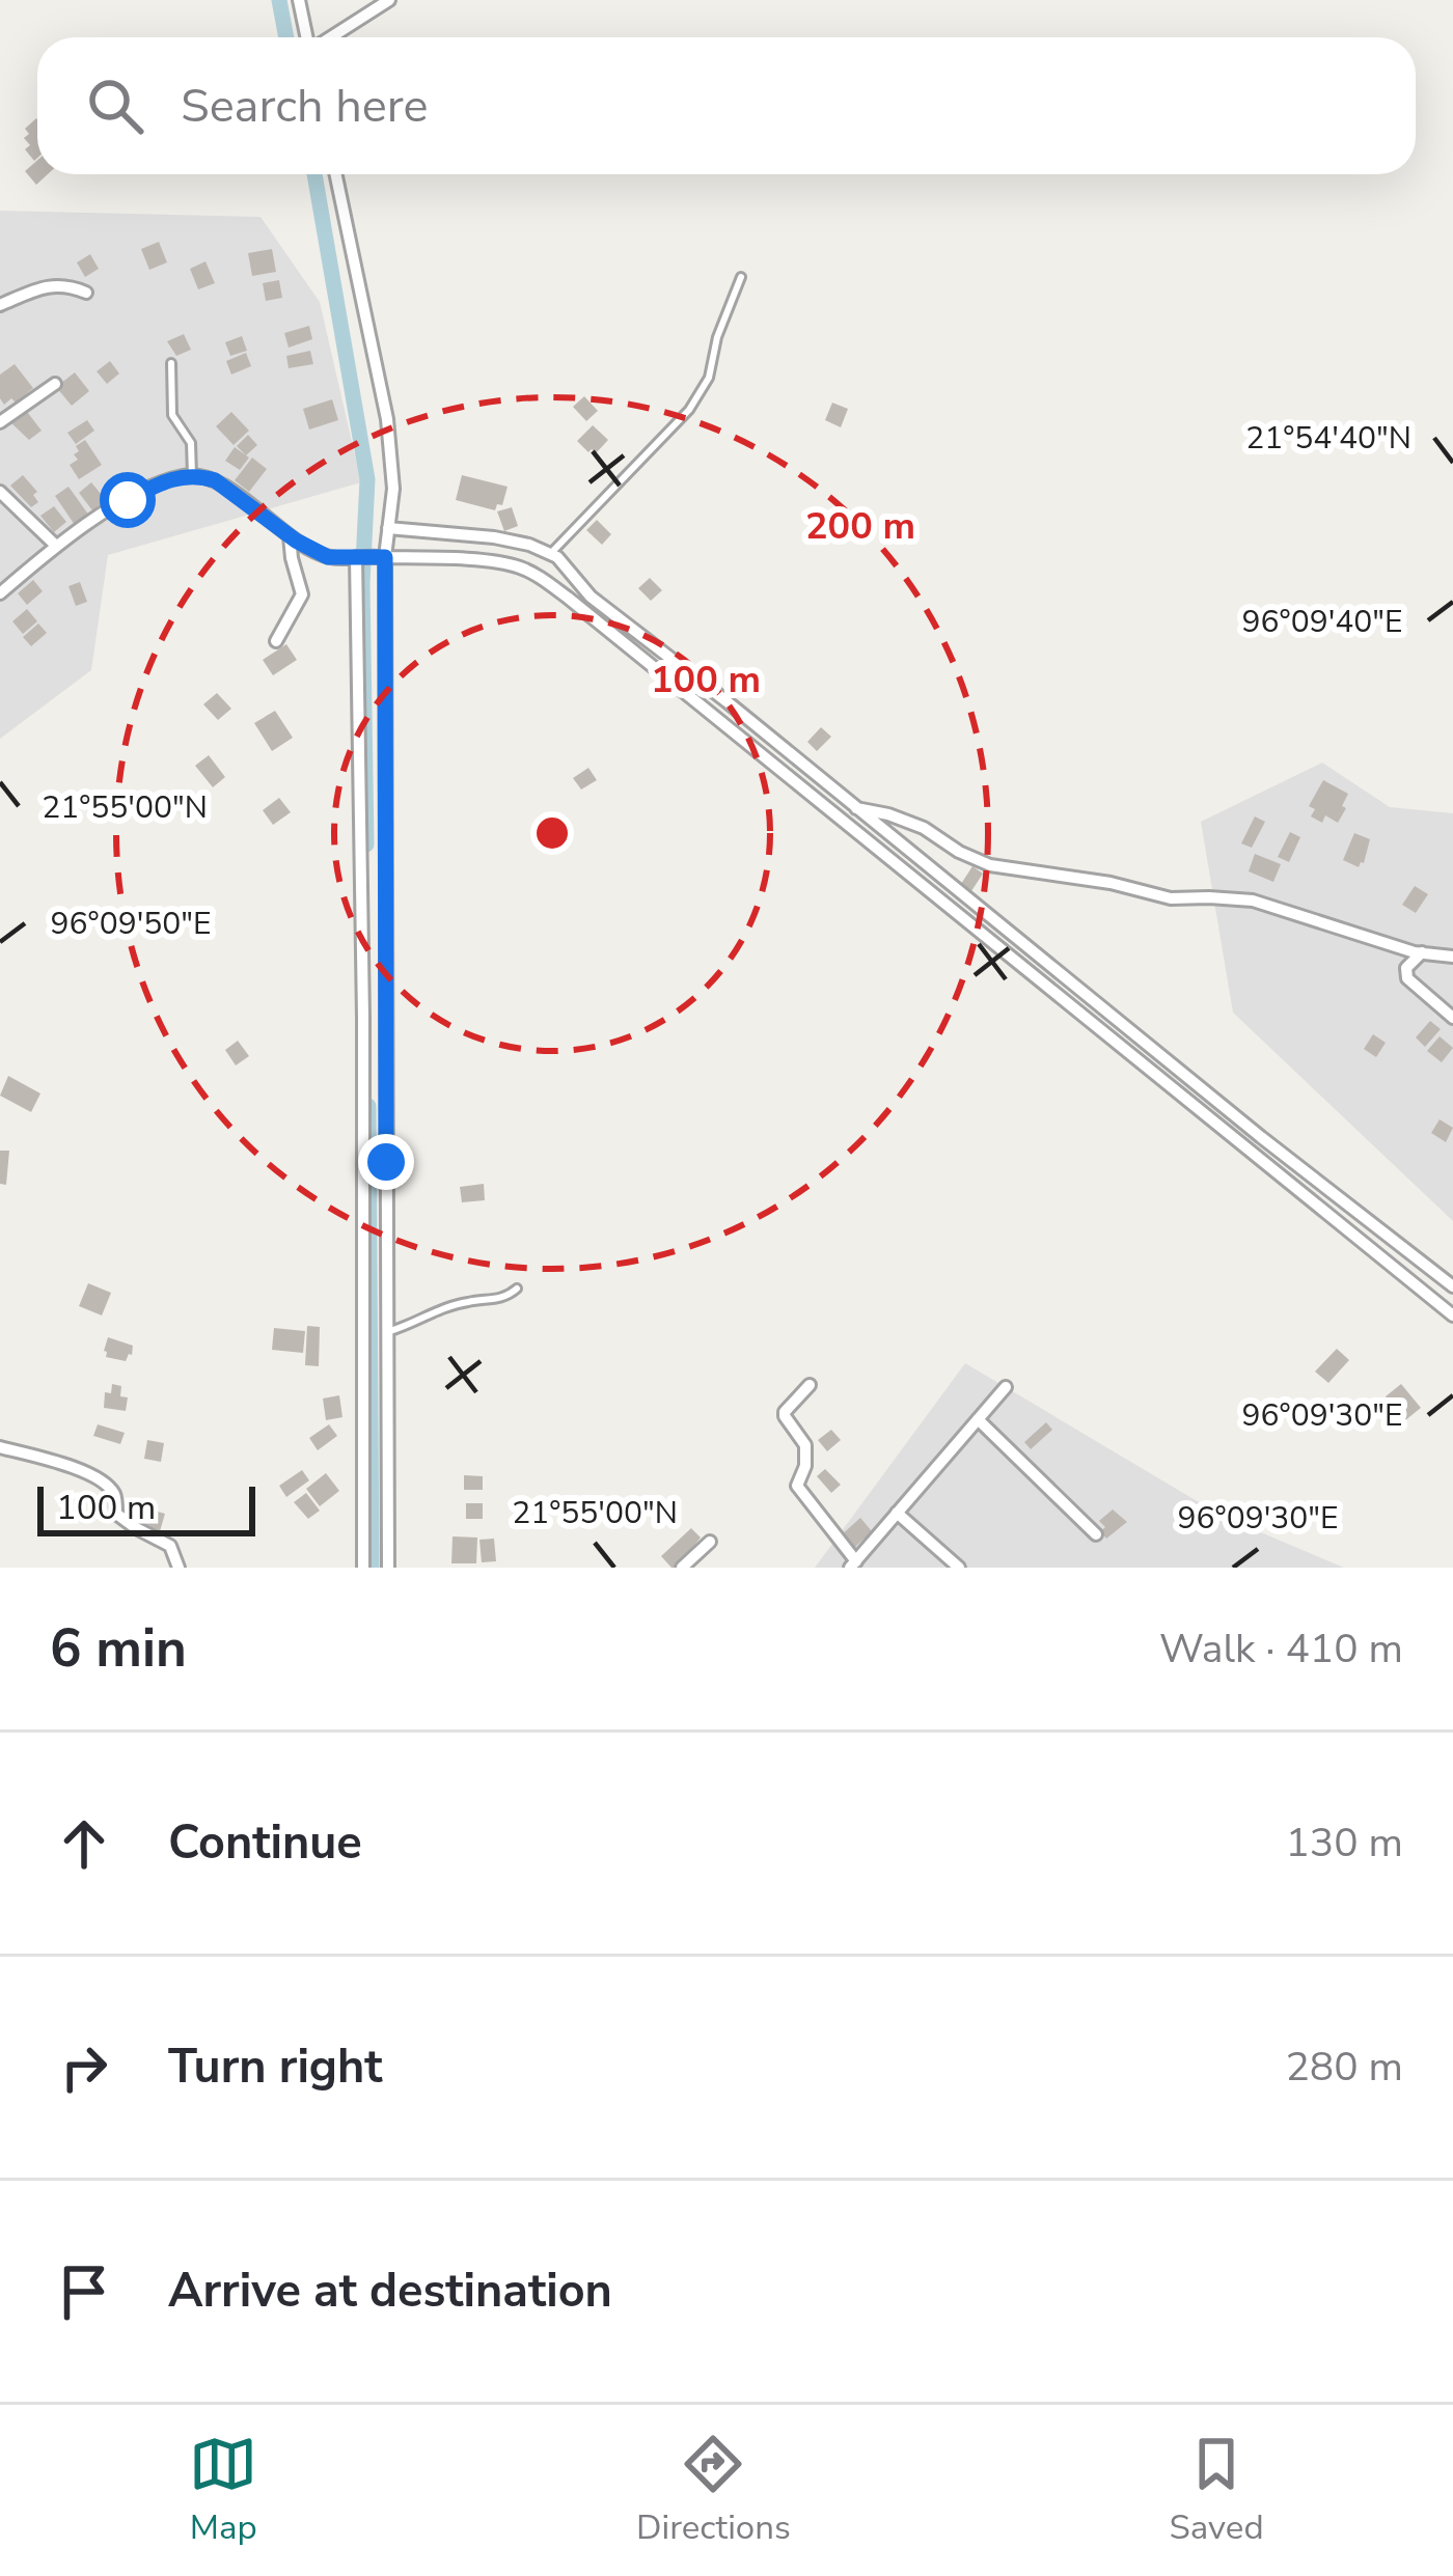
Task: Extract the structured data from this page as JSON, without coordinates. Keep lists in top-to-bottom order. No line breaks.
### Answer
{"scale_bar":"100 m","page":{"search":"Search here","scale":"100 m","heading":["6 min","Walk · 410 m"],"list":[["Continue","130 m"],["Turn right","280 m"],"Arrive at destination"],"nav":["Map","Directions","Saved"]},"coordinates":["21°54'40\"N","96°09'40\"E","21°55'00\"N","96°09'50\"E","96°09'30\"E"],"rings":["200 m","100 m"]}
